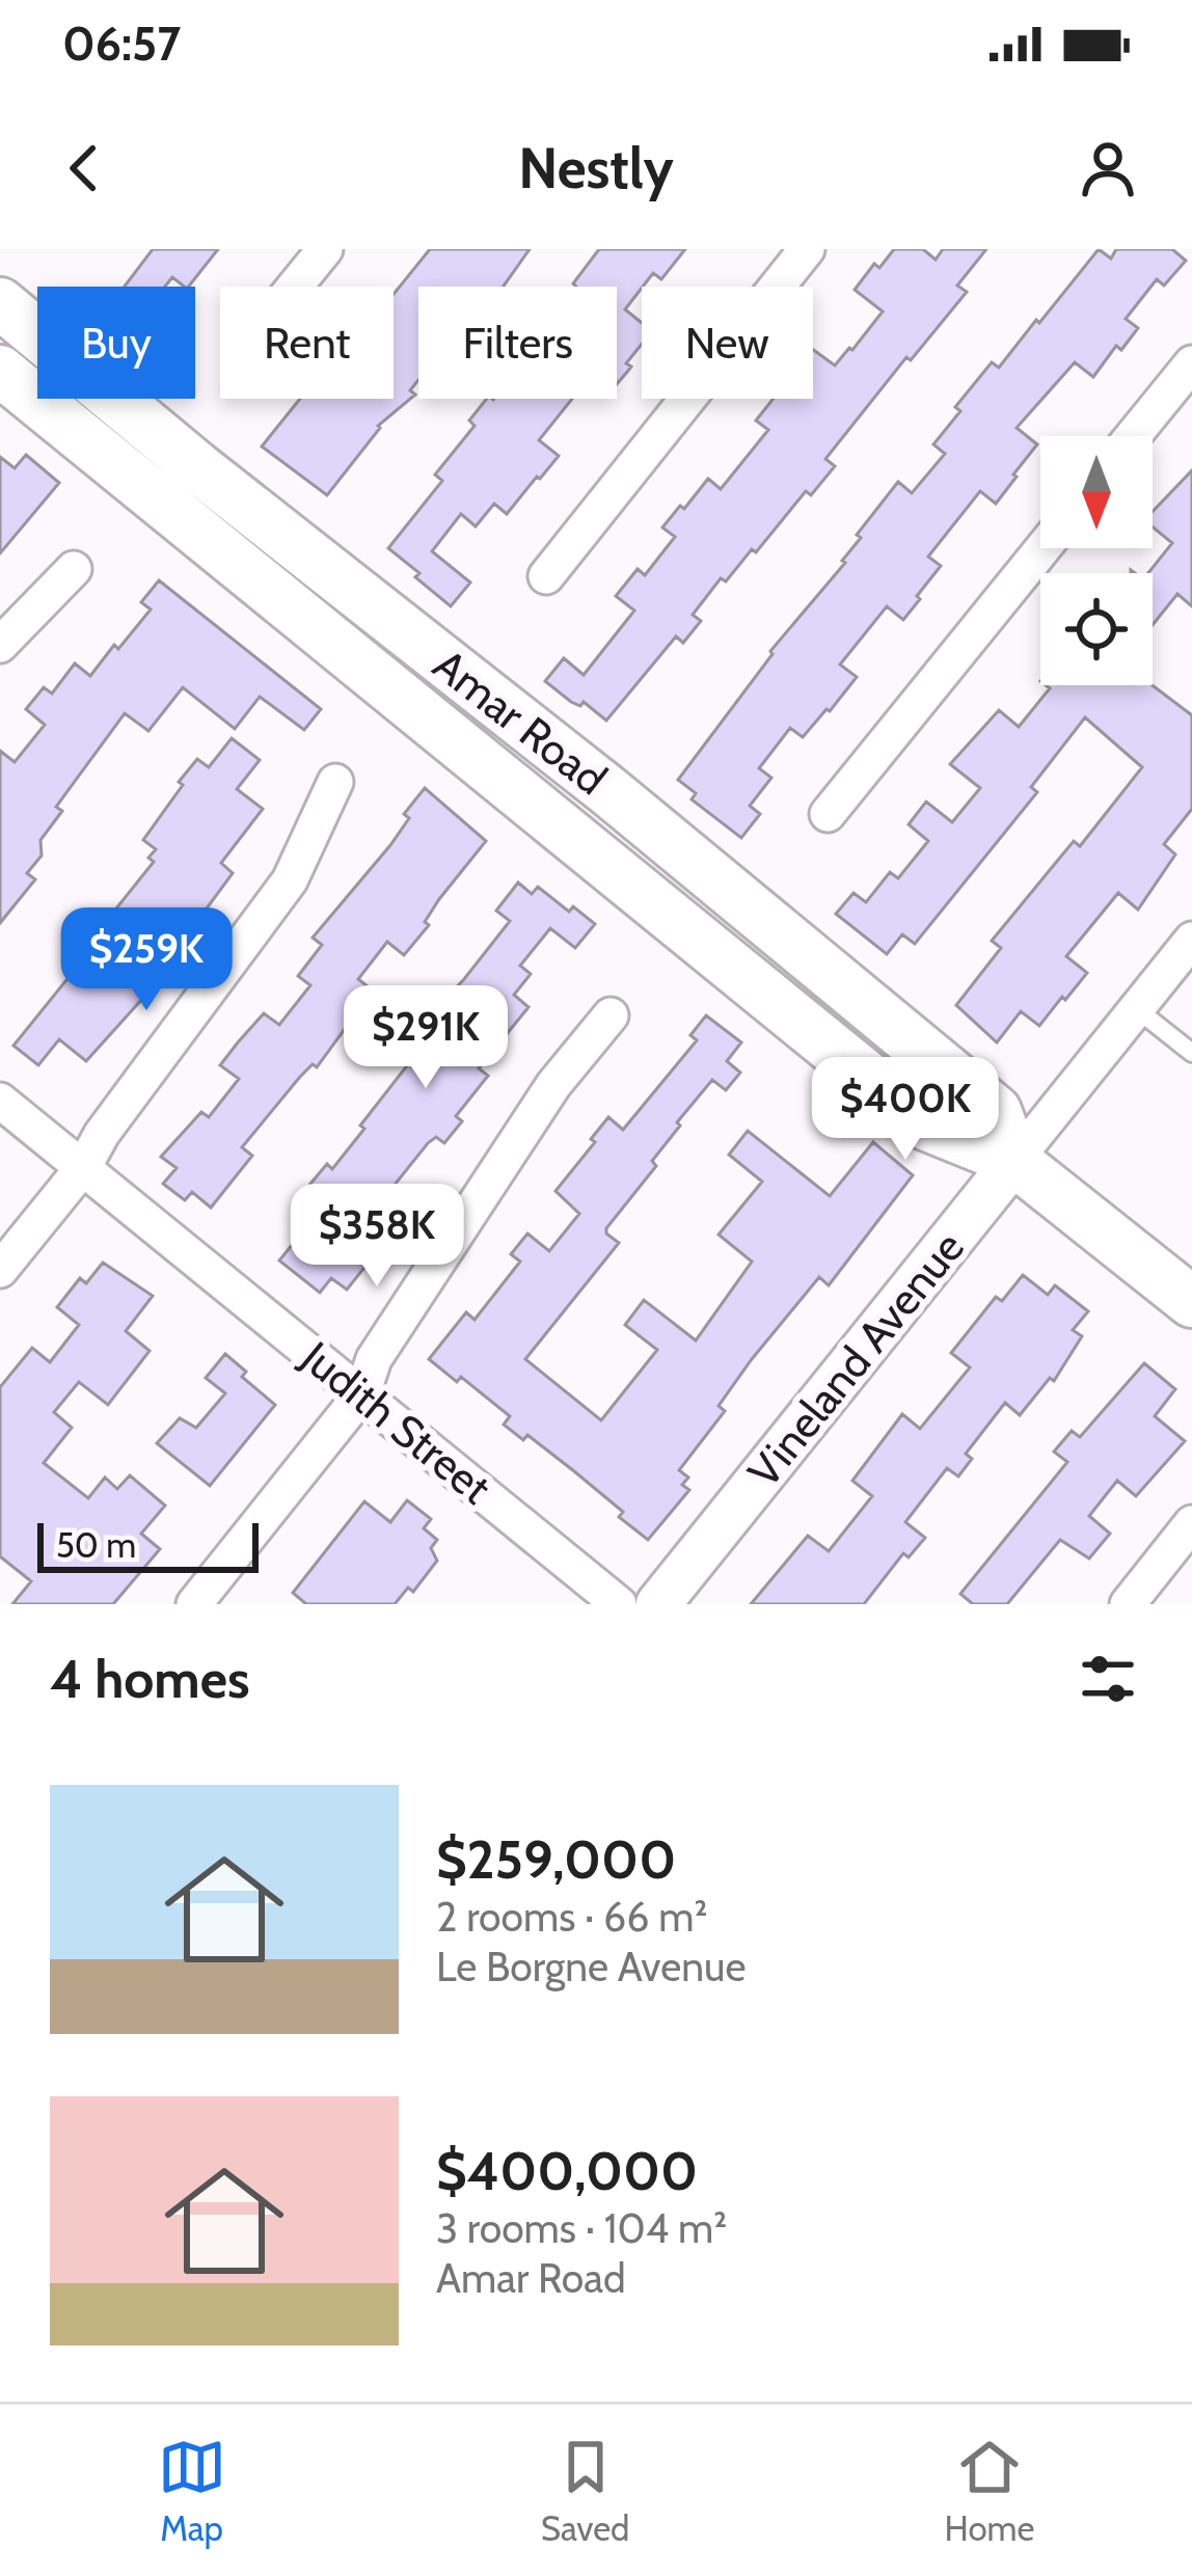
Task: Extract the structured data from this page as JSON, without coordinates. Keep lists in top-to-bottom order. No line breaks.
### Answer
{"streets":{"main road":["Amar Road"],"street":["Vineland Avenue","Judith Street"]},"crossings":[["Amar Road","Vineland Avenue"]],"scale_bar":"50 m","north":"bottom","page":{"status":"06:57","header":"Nestly","chip":["Buy","Rent","Filters","New"],"price":["$259K","$291K","$400K","$358K"],"scale":"50 m","heading":"4 homes","list":[{"name":"$259,000","note":"2 rooms · 66 m² · Le Borgne Avenue"},{"name":"$400,000","note":"3 rooms · 104 m² · Amar Road"}],"tabs":["Map","Saved","Home"]}}
